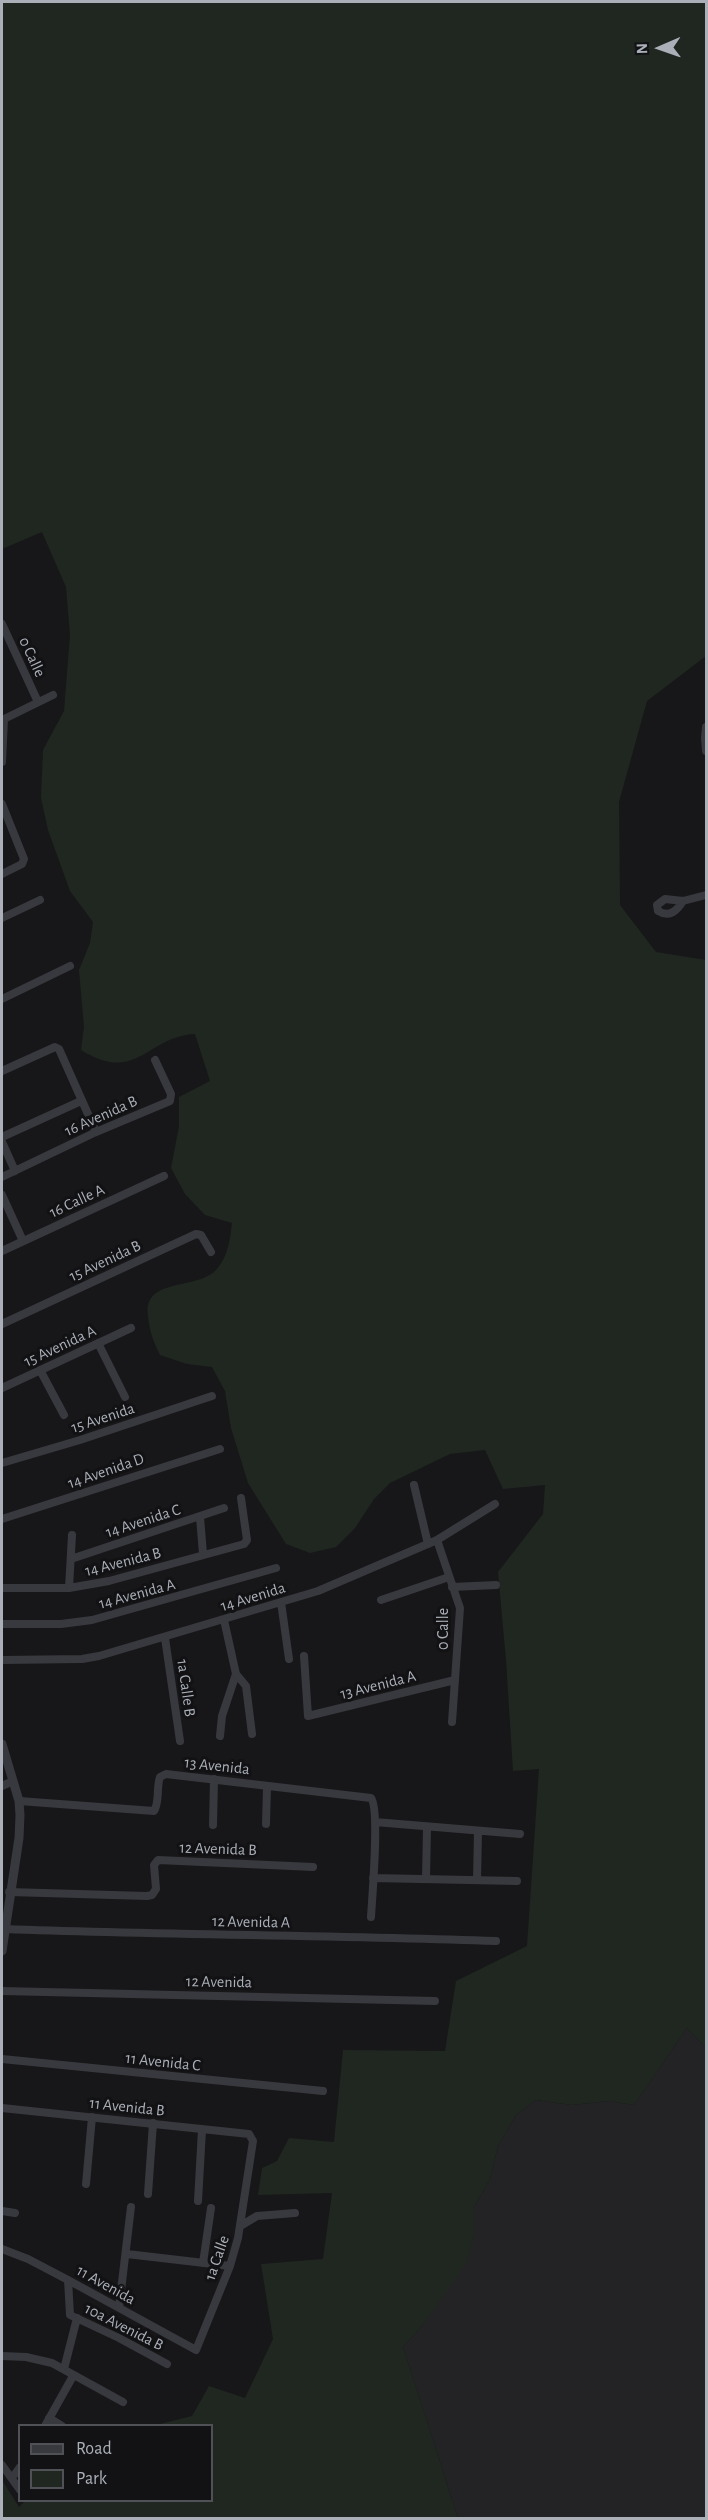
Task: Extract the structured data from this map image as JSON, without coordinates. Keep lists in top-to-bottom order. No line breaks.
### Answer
{"streets":{"street":["0 Calle","16 Avenida B","16 Calle A","15 Avenida B","15 Avenida A","15 Avenida","14 Avenida D","14 Avenida C","14 Avenida B","14 Avenida A","14 Avenida","13 Avenida A","1a Calle B","13 Avenida","12 Avenida B","12 Avenida A","12 Avenida","11 Avenida C","11 Avenida B","1a Calle","11 Avenida","10a Avenida B"]},"crossings":[["0 Calle","14 Avenida"],["0 Calle","13 Avenida A"],["14 Avenida","1a Calle B"],["11 Avenida B","1a Calle"],["1a Calle","11 Avenida"],["11 Avenida","10a Avenida B"]],"legend":["Road","Park"],"north":"left"}
